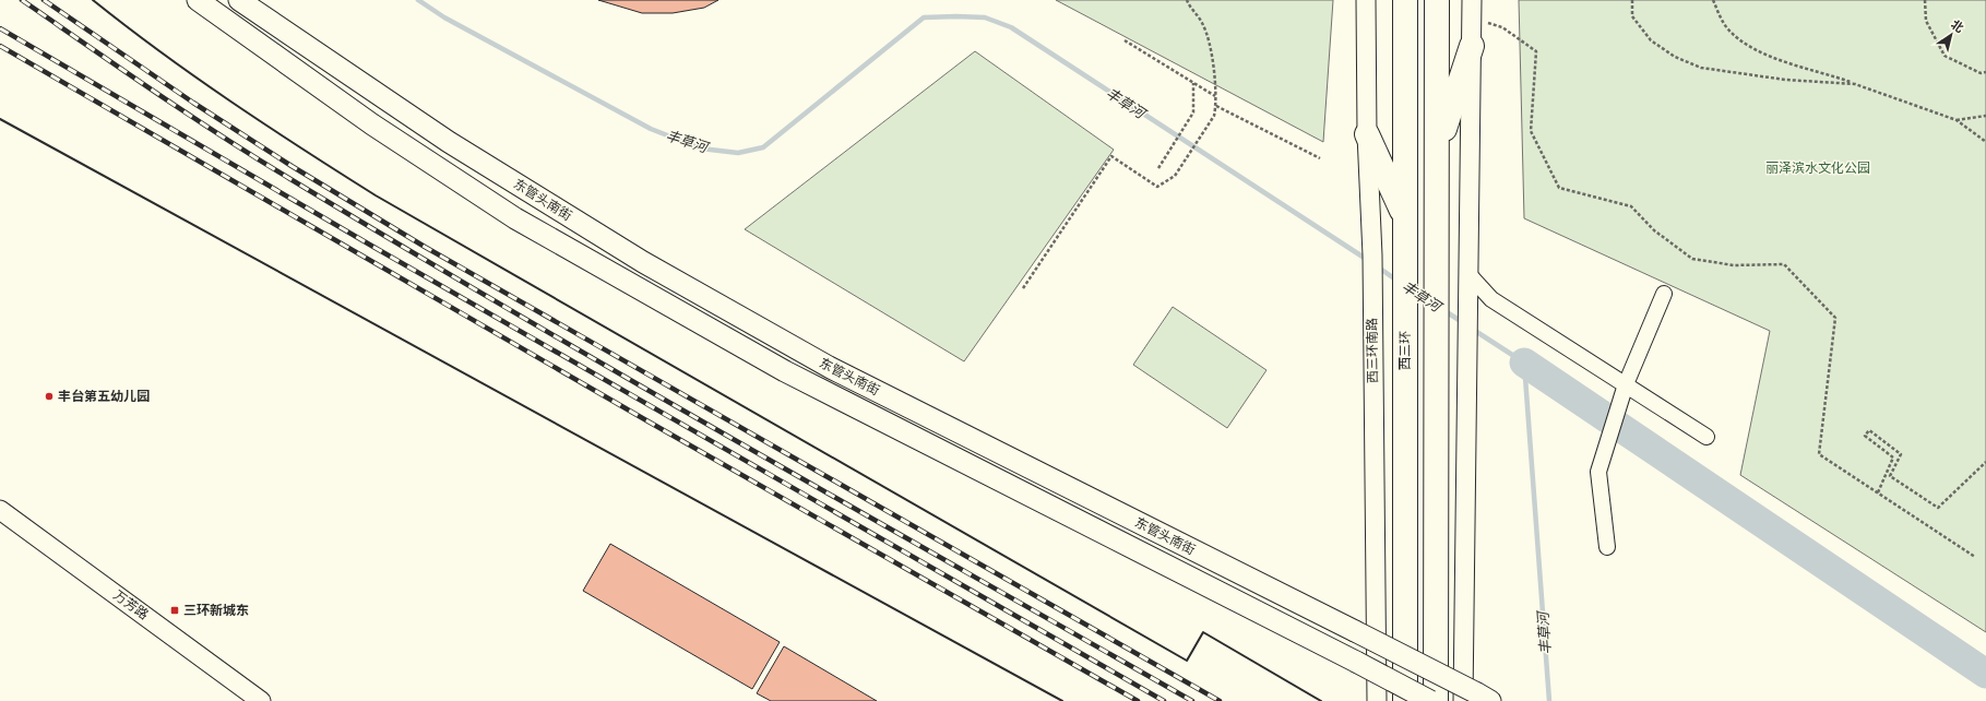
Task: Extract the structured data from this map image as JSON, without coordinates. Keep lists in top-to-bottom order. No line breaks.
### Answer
{"streets":{"highway":["西三环"],"main road":["东管头南街"],"street":["西三环南路","万芳路"]},"water":["丰草河"],"parks":["丽泽滨水文化公园"],"places":{"other":["丰台第五幼儿园"],"transit":["三环新城东"]},"north":"top right"}
